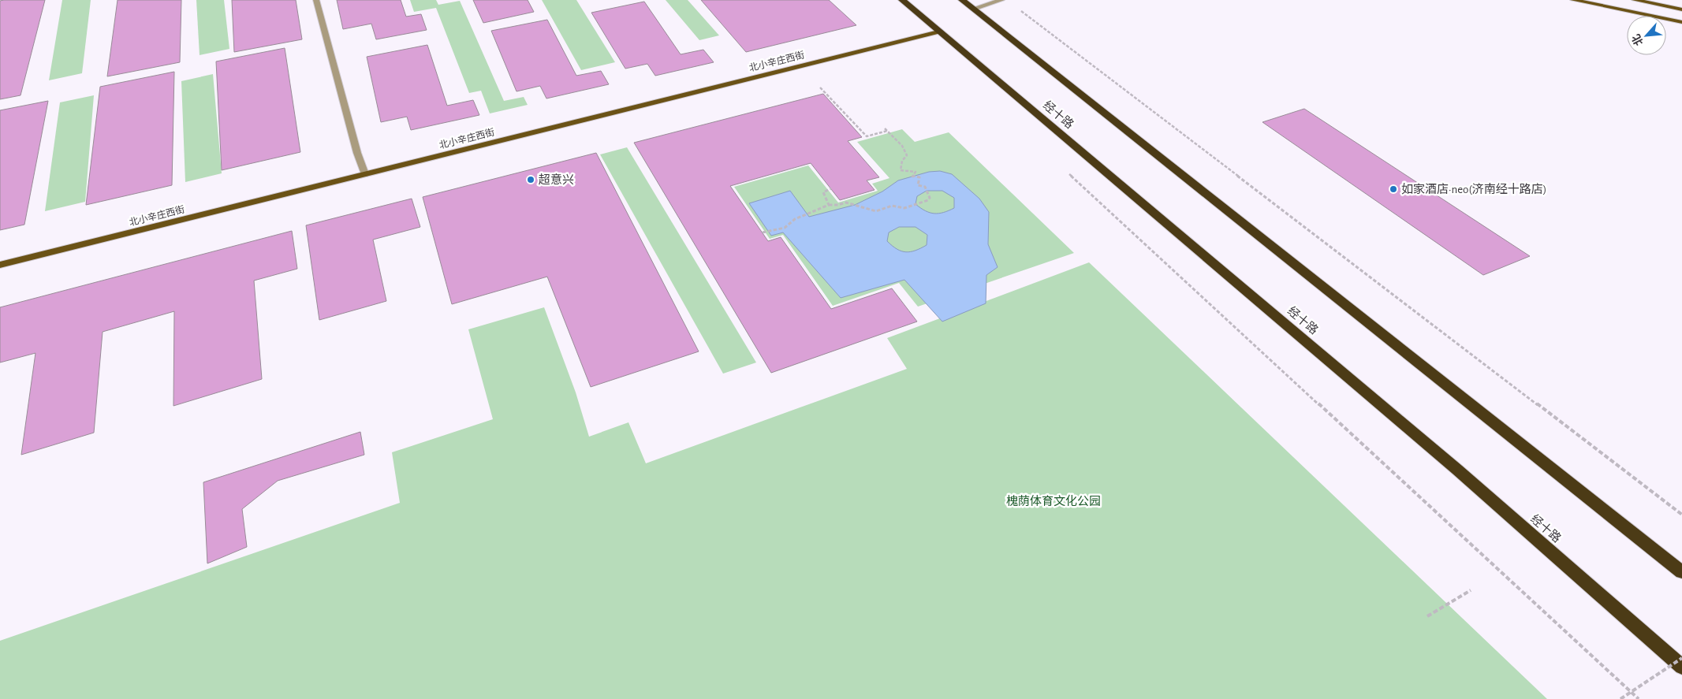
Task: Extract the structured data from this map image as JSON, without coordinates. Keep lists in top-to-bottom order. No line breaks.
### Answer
{"streets":{"highway":["经十路"],"main road":["北小辛庄西街"]},"crossings":[["北小辛庄西街","经十路"]],"parks":["槐荫体育文化公园"],"places":["超意兴","如家酒店·neo(济南经十路店)"],"north":"bottom left"}
